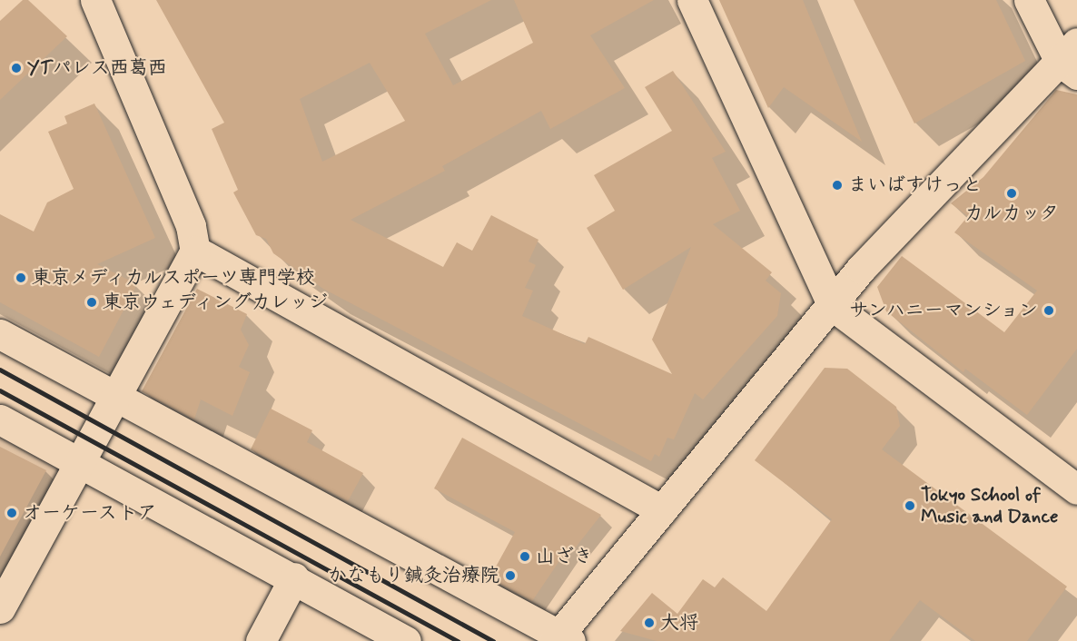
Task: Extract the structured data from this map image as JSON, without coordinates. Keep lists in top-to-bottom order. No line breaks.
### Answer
{"places":["YTパレス西葛西","まいばすけっと","カルカッタ","東京メディカルスポーツ専門学校","東京ウェディングカレッジ","サンハニーマンション","Tokyo School of Music and Dance","オーケーストア","山ざき","かなもり鍼灸治療院","大将"]}
